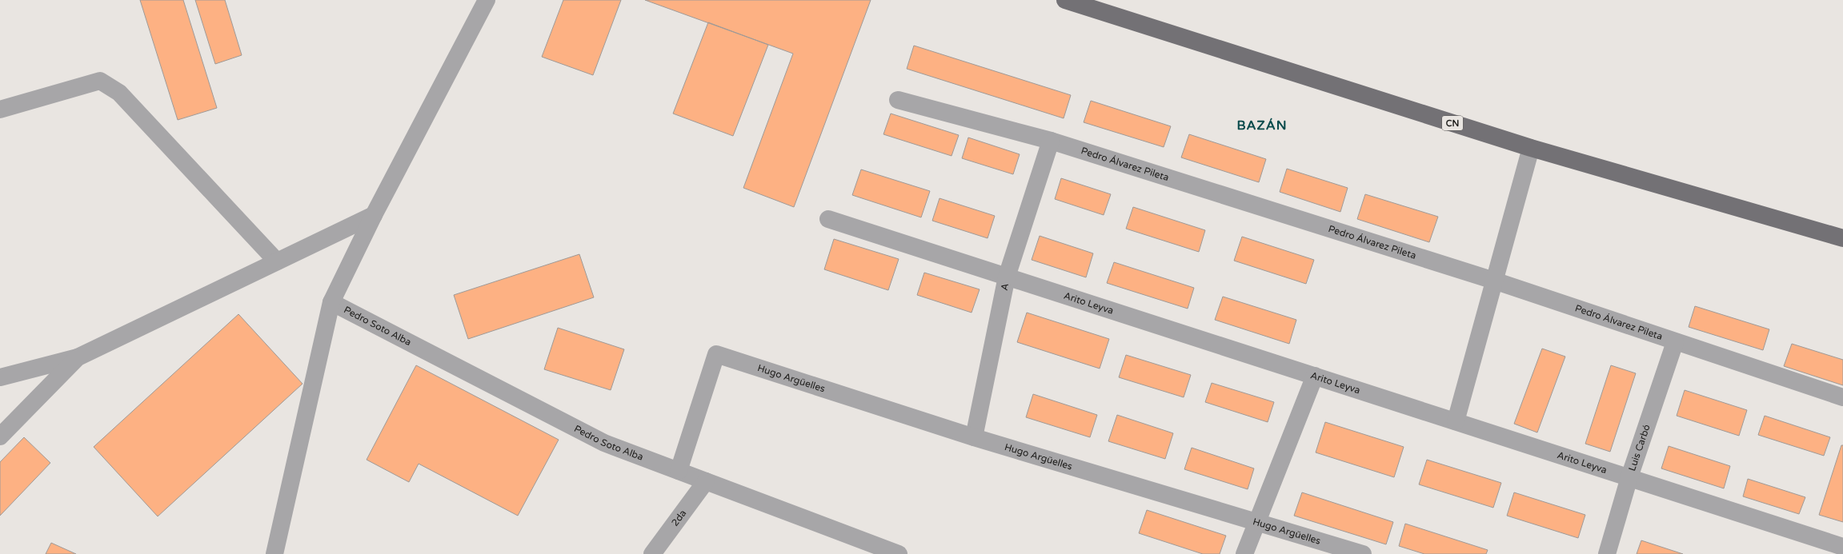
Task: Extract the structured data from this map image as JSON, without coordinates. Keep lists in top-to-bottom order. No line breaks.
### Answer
{"streets":{"main road":["CN"],"street":["Pedro Álvarez Pileta","A","Arito Leyva","Pedro Soto Alba","Hugo Argüelles","Luis Carbó","2da"]},"crossings":[["Pedro Álvarez Pileta","A"],["Pedro Álvarez Pileta","Luis Carbó"],["A","Arito Leyva"],["A","Hugo Argüelles"],["Arito Leyva","Luis Carbó"],["Pedro Soto Alba","Hugo Argüelles"],["Pedro Soto Alba","2da"]],"districts":["BAZÁN"]}
